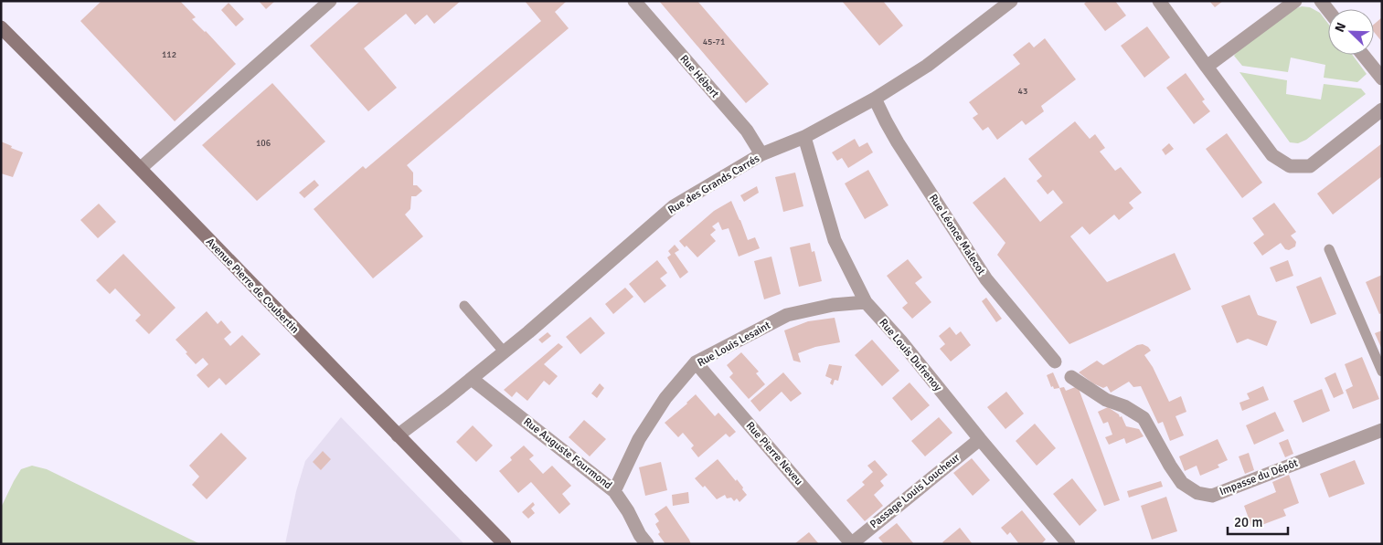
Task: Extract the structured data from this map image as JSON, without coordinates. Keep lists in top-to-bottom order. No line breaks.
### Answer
{"streets":{"street":["Rue Hébert","Rue des Grands Carrés","Rue Léonce Malecot","Avenue Pierre de Coubertin","Rue Louis Lesaint","Rue Louis Dufrenoy","Rue Auguste Fourmond","Rue Pierre Neveu","Impasse du Dépôt","Passage Louis Loucheur"]},"crossings":[["Rue Hébert","Rue des Grands Carrés"],["Rue des Grands Carrés","Rue Léonce Malecot"],["Rue des Grands Carrés","Avenue Pierre de Coubertin"],["Rue des Grands Carrés","Rue Louis Dufrenoy"],["Rue des Grands Carrés","Rue Auguste Fourmond"],["Rue Louis Lesaint","Rue Louis Dufrenoy"],["Rue Louis Lesaint","Rue Auguste Fourmond"],["Rue Louis Lesaint","Rue Pierre Neveu"],["Rue Louis Dufrenoy","Passage Louis Loucheur"],["Rue Pierre Neveu","Passage Louis Loucheur"]],"house_numbers":["45-71","112","43","106"],"scale_bar":"20 m","north":"top left"}
